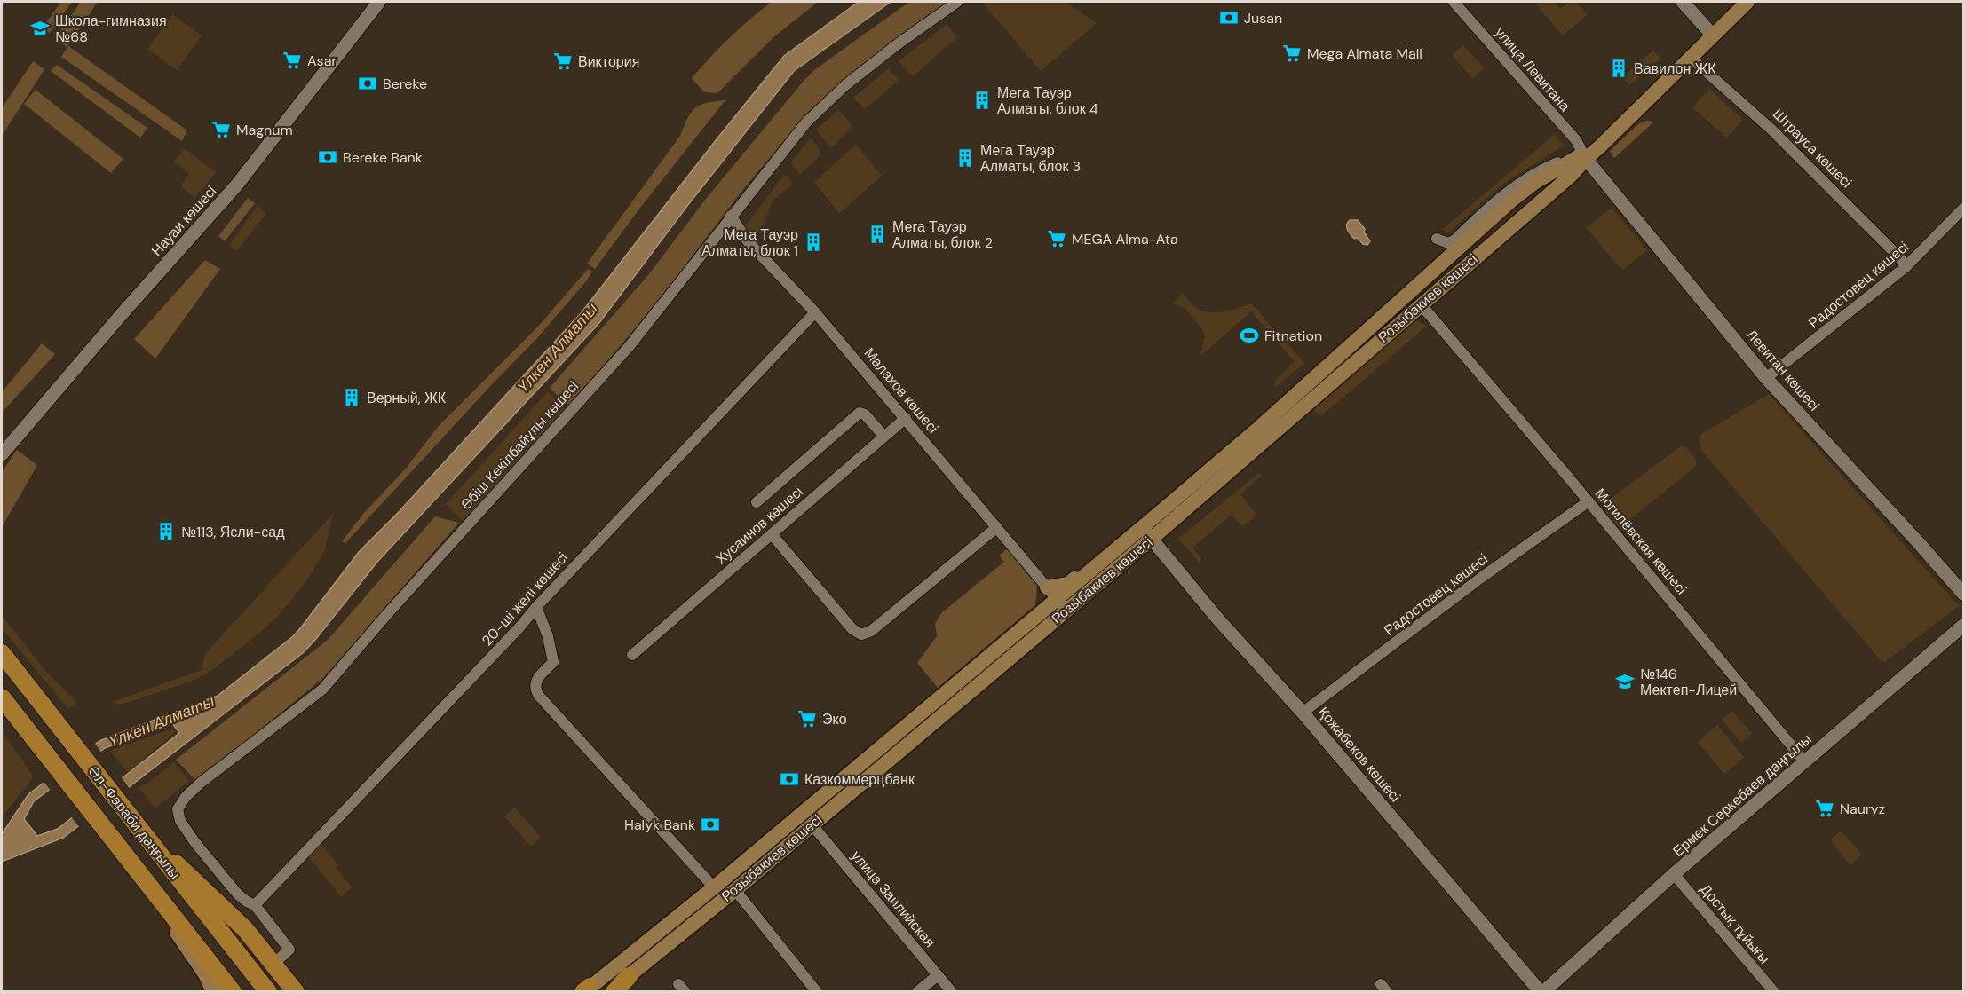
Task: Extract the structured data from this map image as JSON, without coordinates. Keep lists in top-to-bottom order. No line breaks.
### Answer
{"streets":{"main road":["Розыбакиев көшесі","Әл-Фараби даңғылы"],"street":["улица Левитана","Штрауса көшесі","Науаи көшесі","Радостовец көшесі","Левитан көшесі","Малахов көшесі","Әбіш Кекілбайұлы көшесі","Хусаинов көшесі","Могилёвская көшесі","20-ші желі көшесі","Қожабеков көшесі","Ермек Серкебаев даңғылы","улица Заилийская","Достық тұйығы"]},"crossings":[["улица Левитана","Розыбакиев көшесі"],["улица Левитана","Левитан көшесі"],["Штрауса көшесі","Радостовец көшесі"],["Штрауса көшесі","Розыбакиев көшесі"],["Радостовец көшесі","Левитан көшесі"],["Радостовец көшесі","Могилёвская көшесі"],["Радостовец көшесі","Қожабеков көшесі"],["Розыбакиев көшесі","Левитан көшесі"],["Розыбакиев көшесі","Малахов көшесі"],["Розыбакиев көшесі","Могилёвская көшесі"],["Розыбакиев көшесі","Қожабеков көшесі"],["Розыбакиев көшесі","улица Заилийская"],["Малахов көшесі","Әбіш Кекілбайұлы көшесі"],["Малахов көшесі","Хусаинов көшесі"],["Малахов көшесі","20-ші желі көшесі"],["Әбіш Кекілбайұлы көшесі","20-ші желі көшесі"],["Могилёвская көшесі","Ермек Серкебаев даңғылы"],["Қожабеков көшесі","Ермек Серкебаев даңғылы"],["Ермек Серкебаев даңғылы","Достық тұйығы"]],"water":["Үлкен Алматы"],"places":{"bank":["Jusan","Bereke","Bereke Bank","Казкоммерцбанк","Halyk Bank"],"school or university":["Школа-гимназия №68","№146 Мектеп-Лицей"],"supermarket":["Mega Almata Mall","Asar","Виктория","Magnum","MEGA Alma-Ata","Эко","Nauryz"],"building":["Вавилон ЖК","Мега Тауэр Алматы. блок 4","Мега Тауэр Алматы, блок 3","Мега Тауэр Алматы, блок 2","Мега Тауэр Алматы, блок 1","Верный, ЖК","№113, Ясли-сад"],"sports":["Fitnation"]}}
